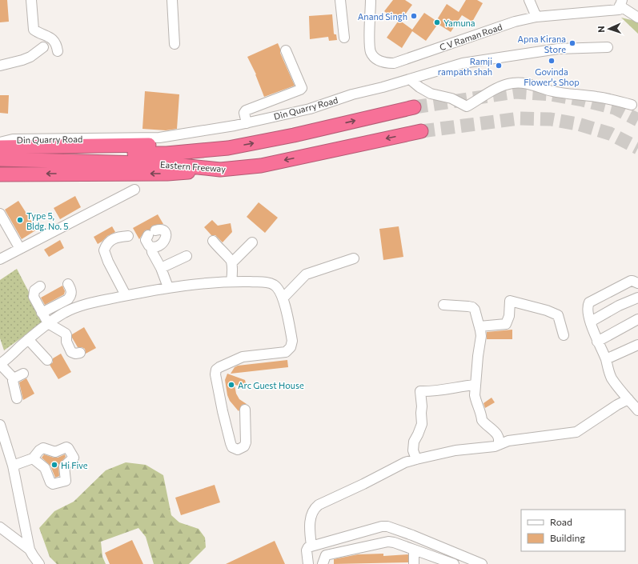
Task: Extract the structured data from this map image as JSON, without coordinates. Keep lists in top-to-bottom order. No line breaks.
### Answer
{"streets":{"highway":["Eastern Freeway"],"street":["C V Raman Road","Din Quarry Road"]},"places":["Anand Singh","Yamuna","Apna Kirana Store","Govinda Flower's Shop","Ramji rampath shah","Type 5, Bldg. No. 5","Arc Guest House","Hi Five"],"legend":["Road","Building"],"north":"left"}
